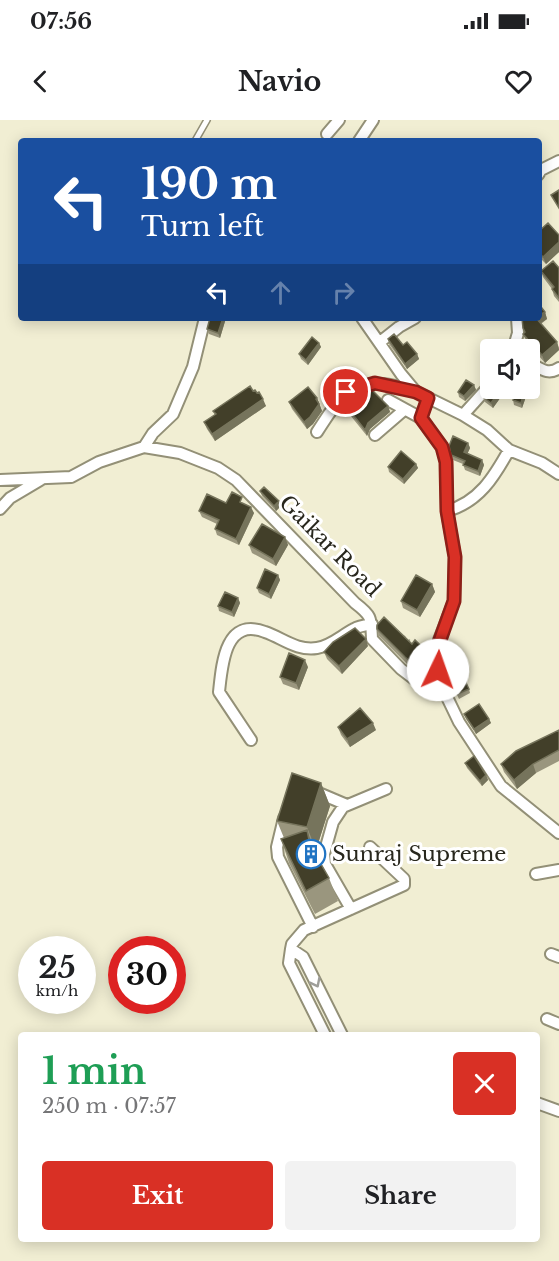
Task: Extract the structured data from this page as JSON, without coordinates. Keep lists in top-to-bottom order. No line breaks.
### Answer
{"streets":{"street":["Gaikar Road"]},"places":{"building":["Sunraj Supreme"]},"page":{"status":"07:56","header":"Navio","turn":["190 m","Turn left"],"speed":"25 km/h","limit":"30","heading":["1 min","250 m · 07:57"],"buttons":["Exit","Share"]}}
